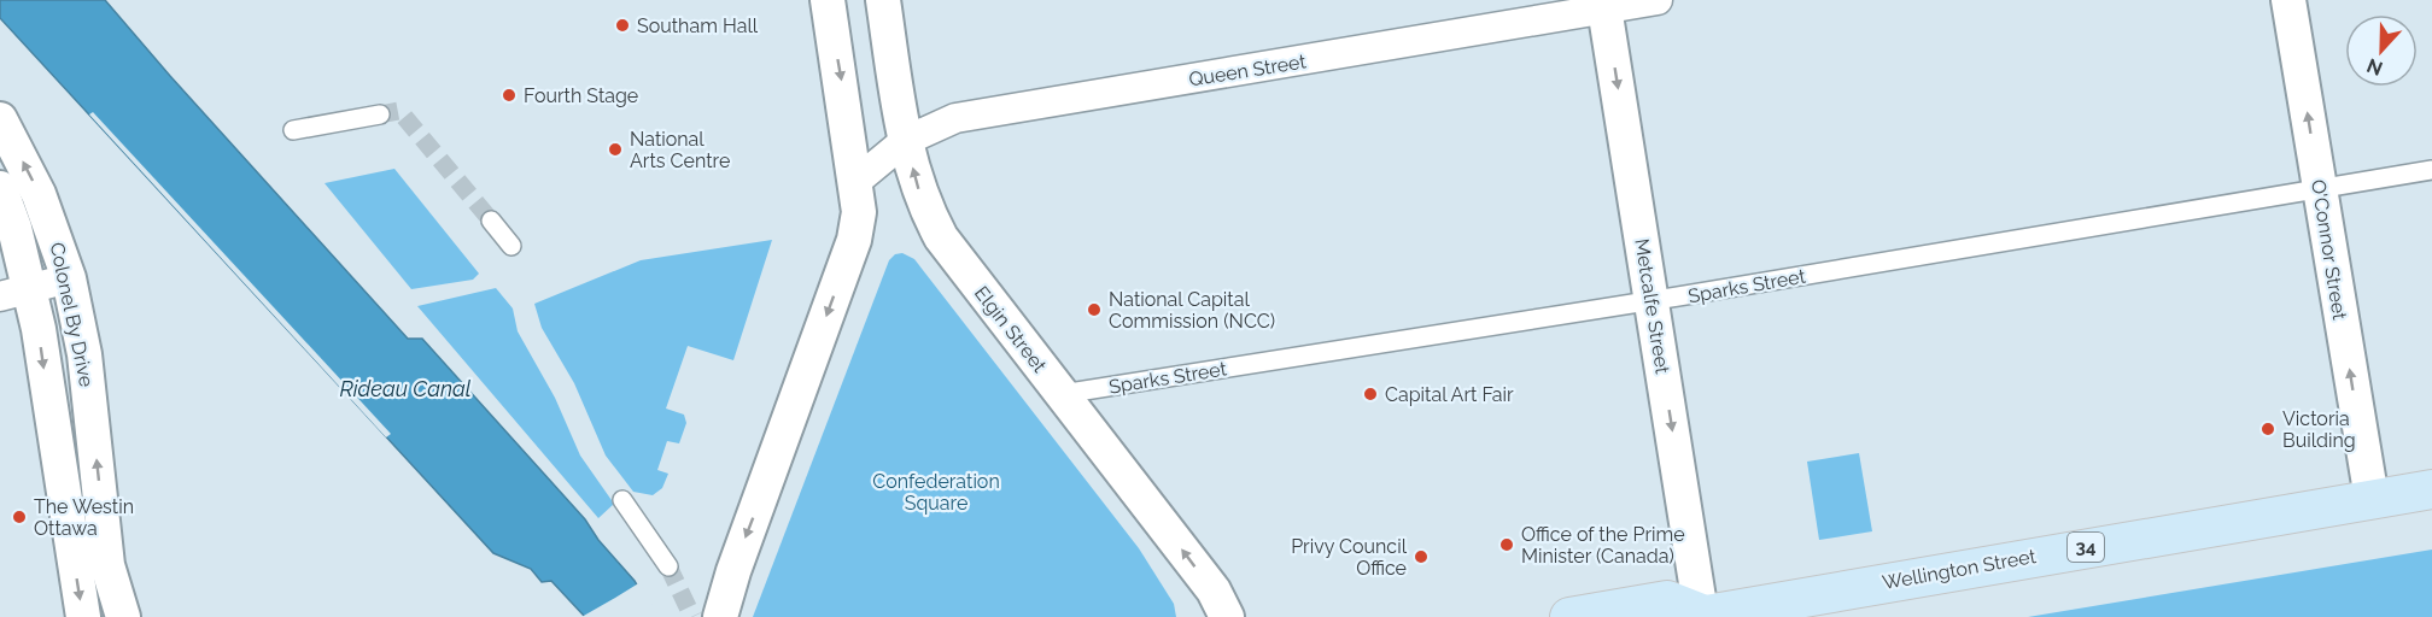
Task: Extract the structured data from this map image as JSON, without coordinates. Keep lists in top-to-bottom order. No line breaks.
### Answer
{"streets":{"main road":["O'Connor Street","Metcalfe Street","Colonel By Drive","Elgin Street","34","Wellington Street"],"street":["Queen Street","Sparks Street"]},"crossings":[["Queen Street","Metcalfe Street"],["Queen Street","Elgin Street"],["O'Connor Street","Sparks Street"],["O'Connor Street","Wellington Street"],["Sparks Street","Metcalfe Street"],["Sparks Street","Elgin Street"],["Metcalfe Street","Wellington Street"]],"one_way":["O'Connor Street","Metcalfe Street","Elgin Street"],"water":["Rideau Canal"],"parks":["Confederation Square"],"places":["Southam Hall","Fourth Stage","National Arts Centre","National Capital Commission (NCC)","Capital Art Fair","Victoria Building","The Westin Ottawa","Office of the Prime Minister (Canada)","Privy Council Office"],"north":"bottom"}
